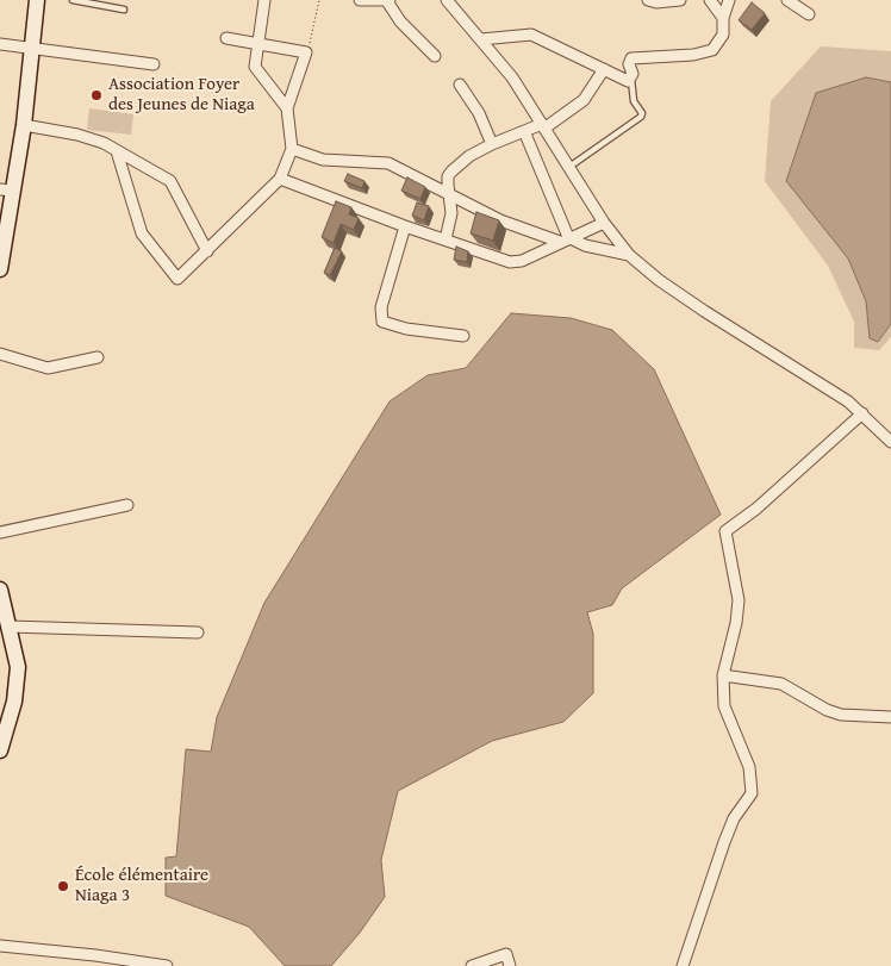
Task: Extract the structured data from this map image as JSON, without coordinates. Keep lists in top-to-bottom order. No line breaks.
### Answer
{"places":["Association Foyer des Jeunes de Niaga","École élémentaire Niaga 3"]}
